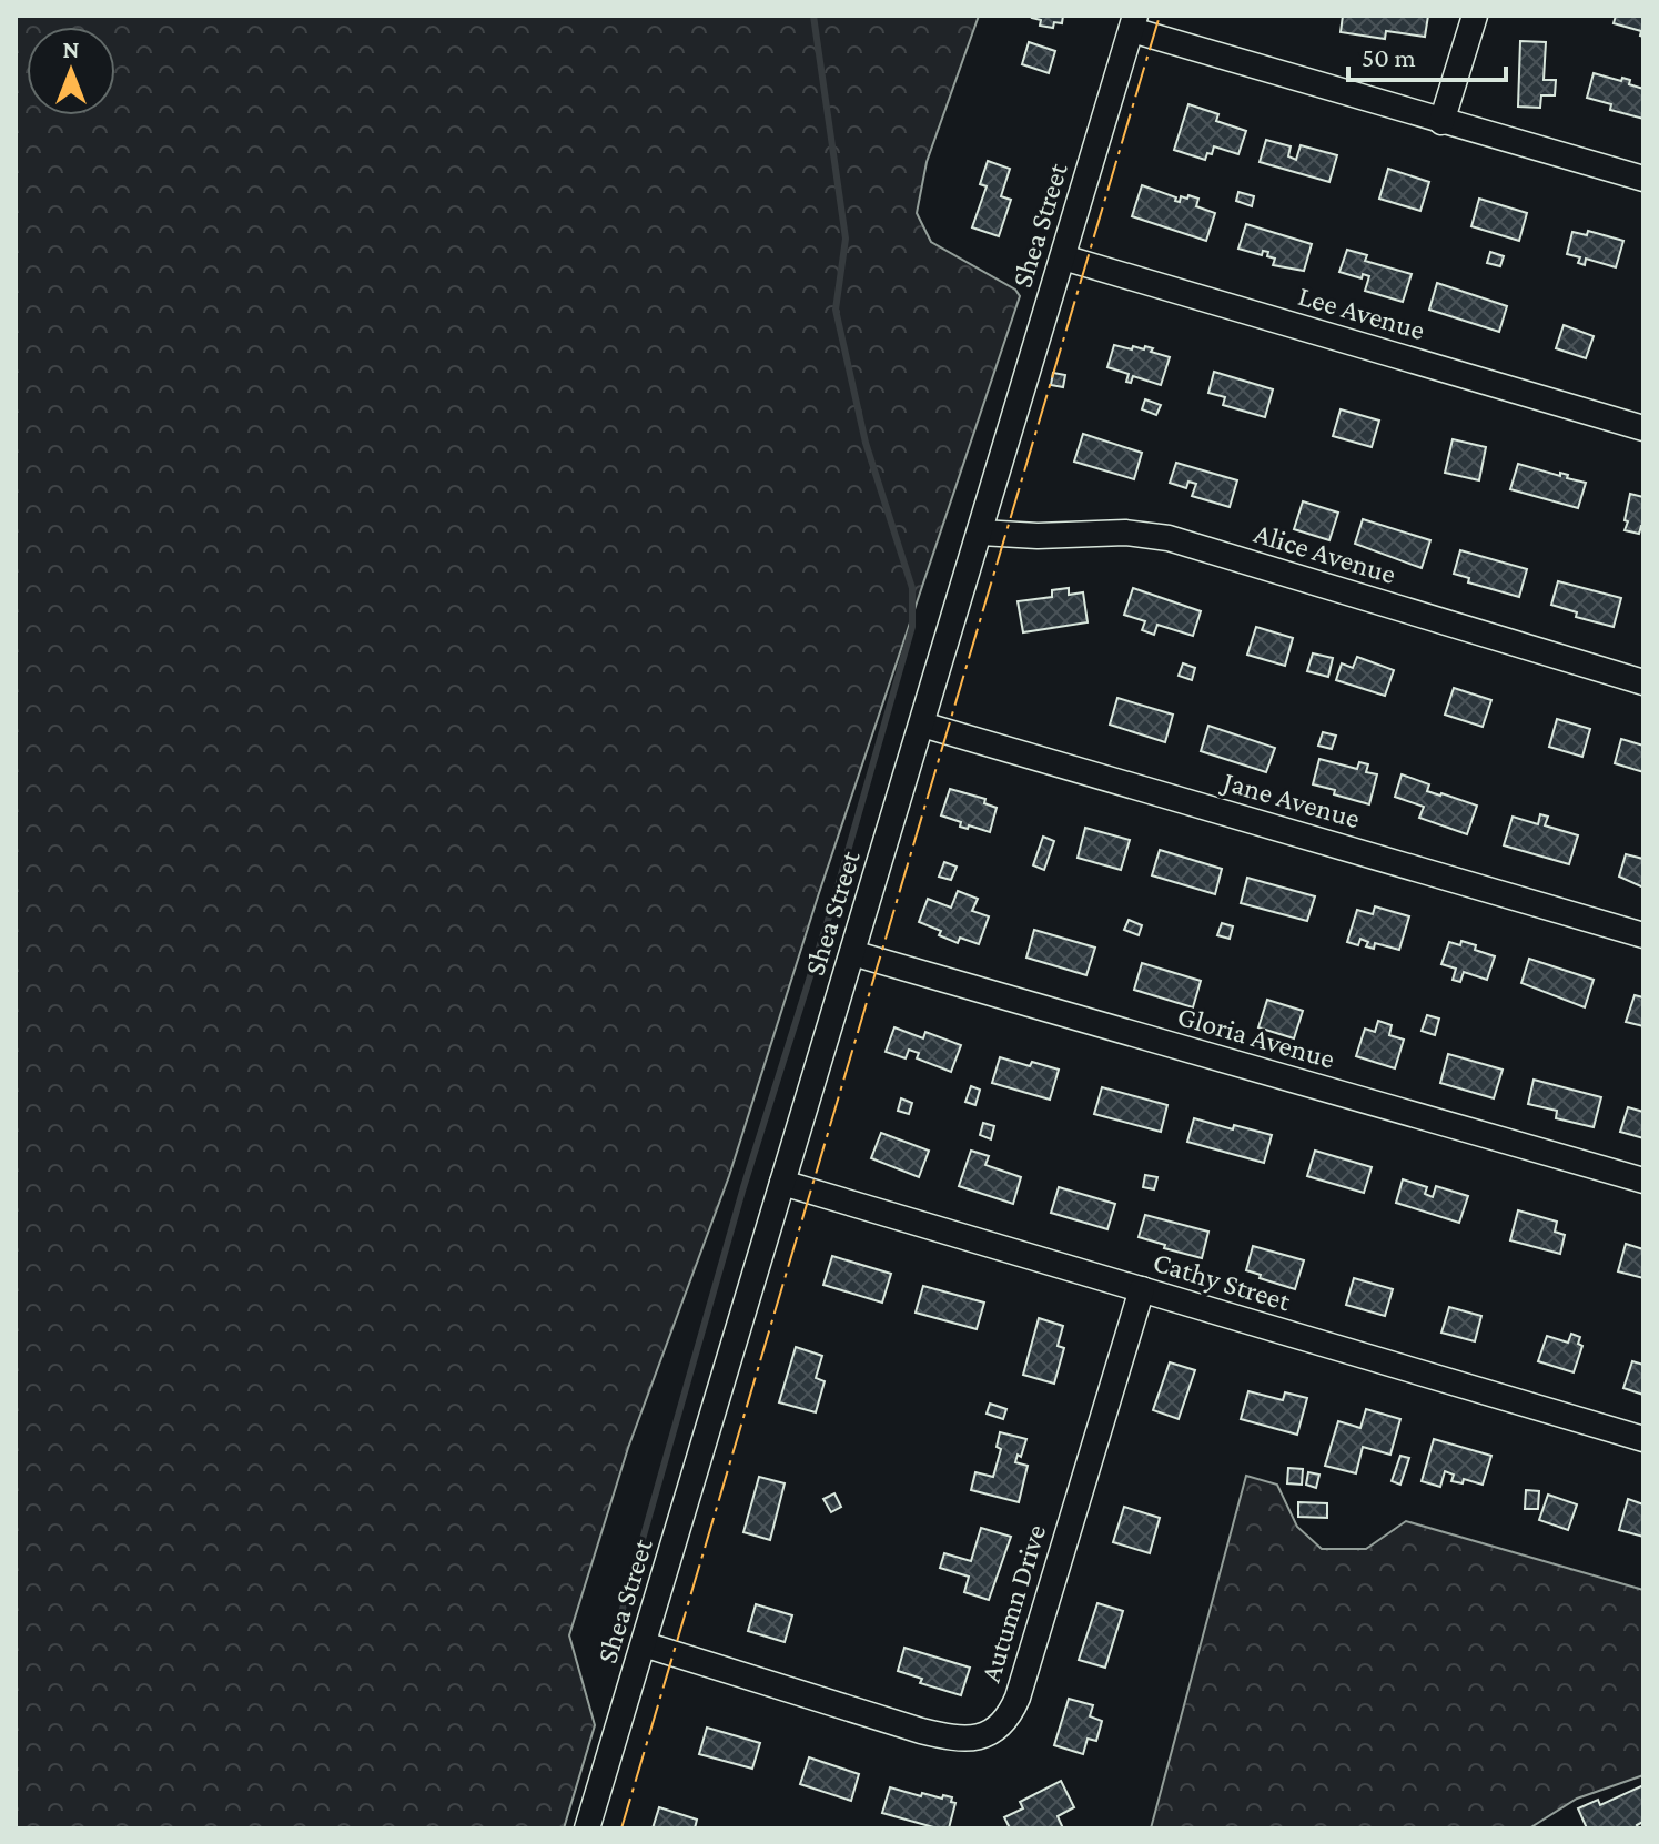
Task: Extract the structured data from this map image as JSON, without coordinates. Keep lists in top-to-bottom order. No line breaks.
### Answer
{"streets":{"street":["Shea Street","Lee Avenue","Alice Avenue","Jane Avenue","Gloria Avenue","Cathy Street","Autumn Drive"]},"crossings":[["Shea Street","Lee Avenue"],["Shea Street","Alice Avenue"],["Shea Street","Jane Avenue"],["Shea Street","Gloria Avenue"],["Shea Street","Cathy Street"],["Shea Street","Autumn Drive"],["Cathy Street","Autumn Drive"]],"scale_bar":"50 m","north":"top"}
